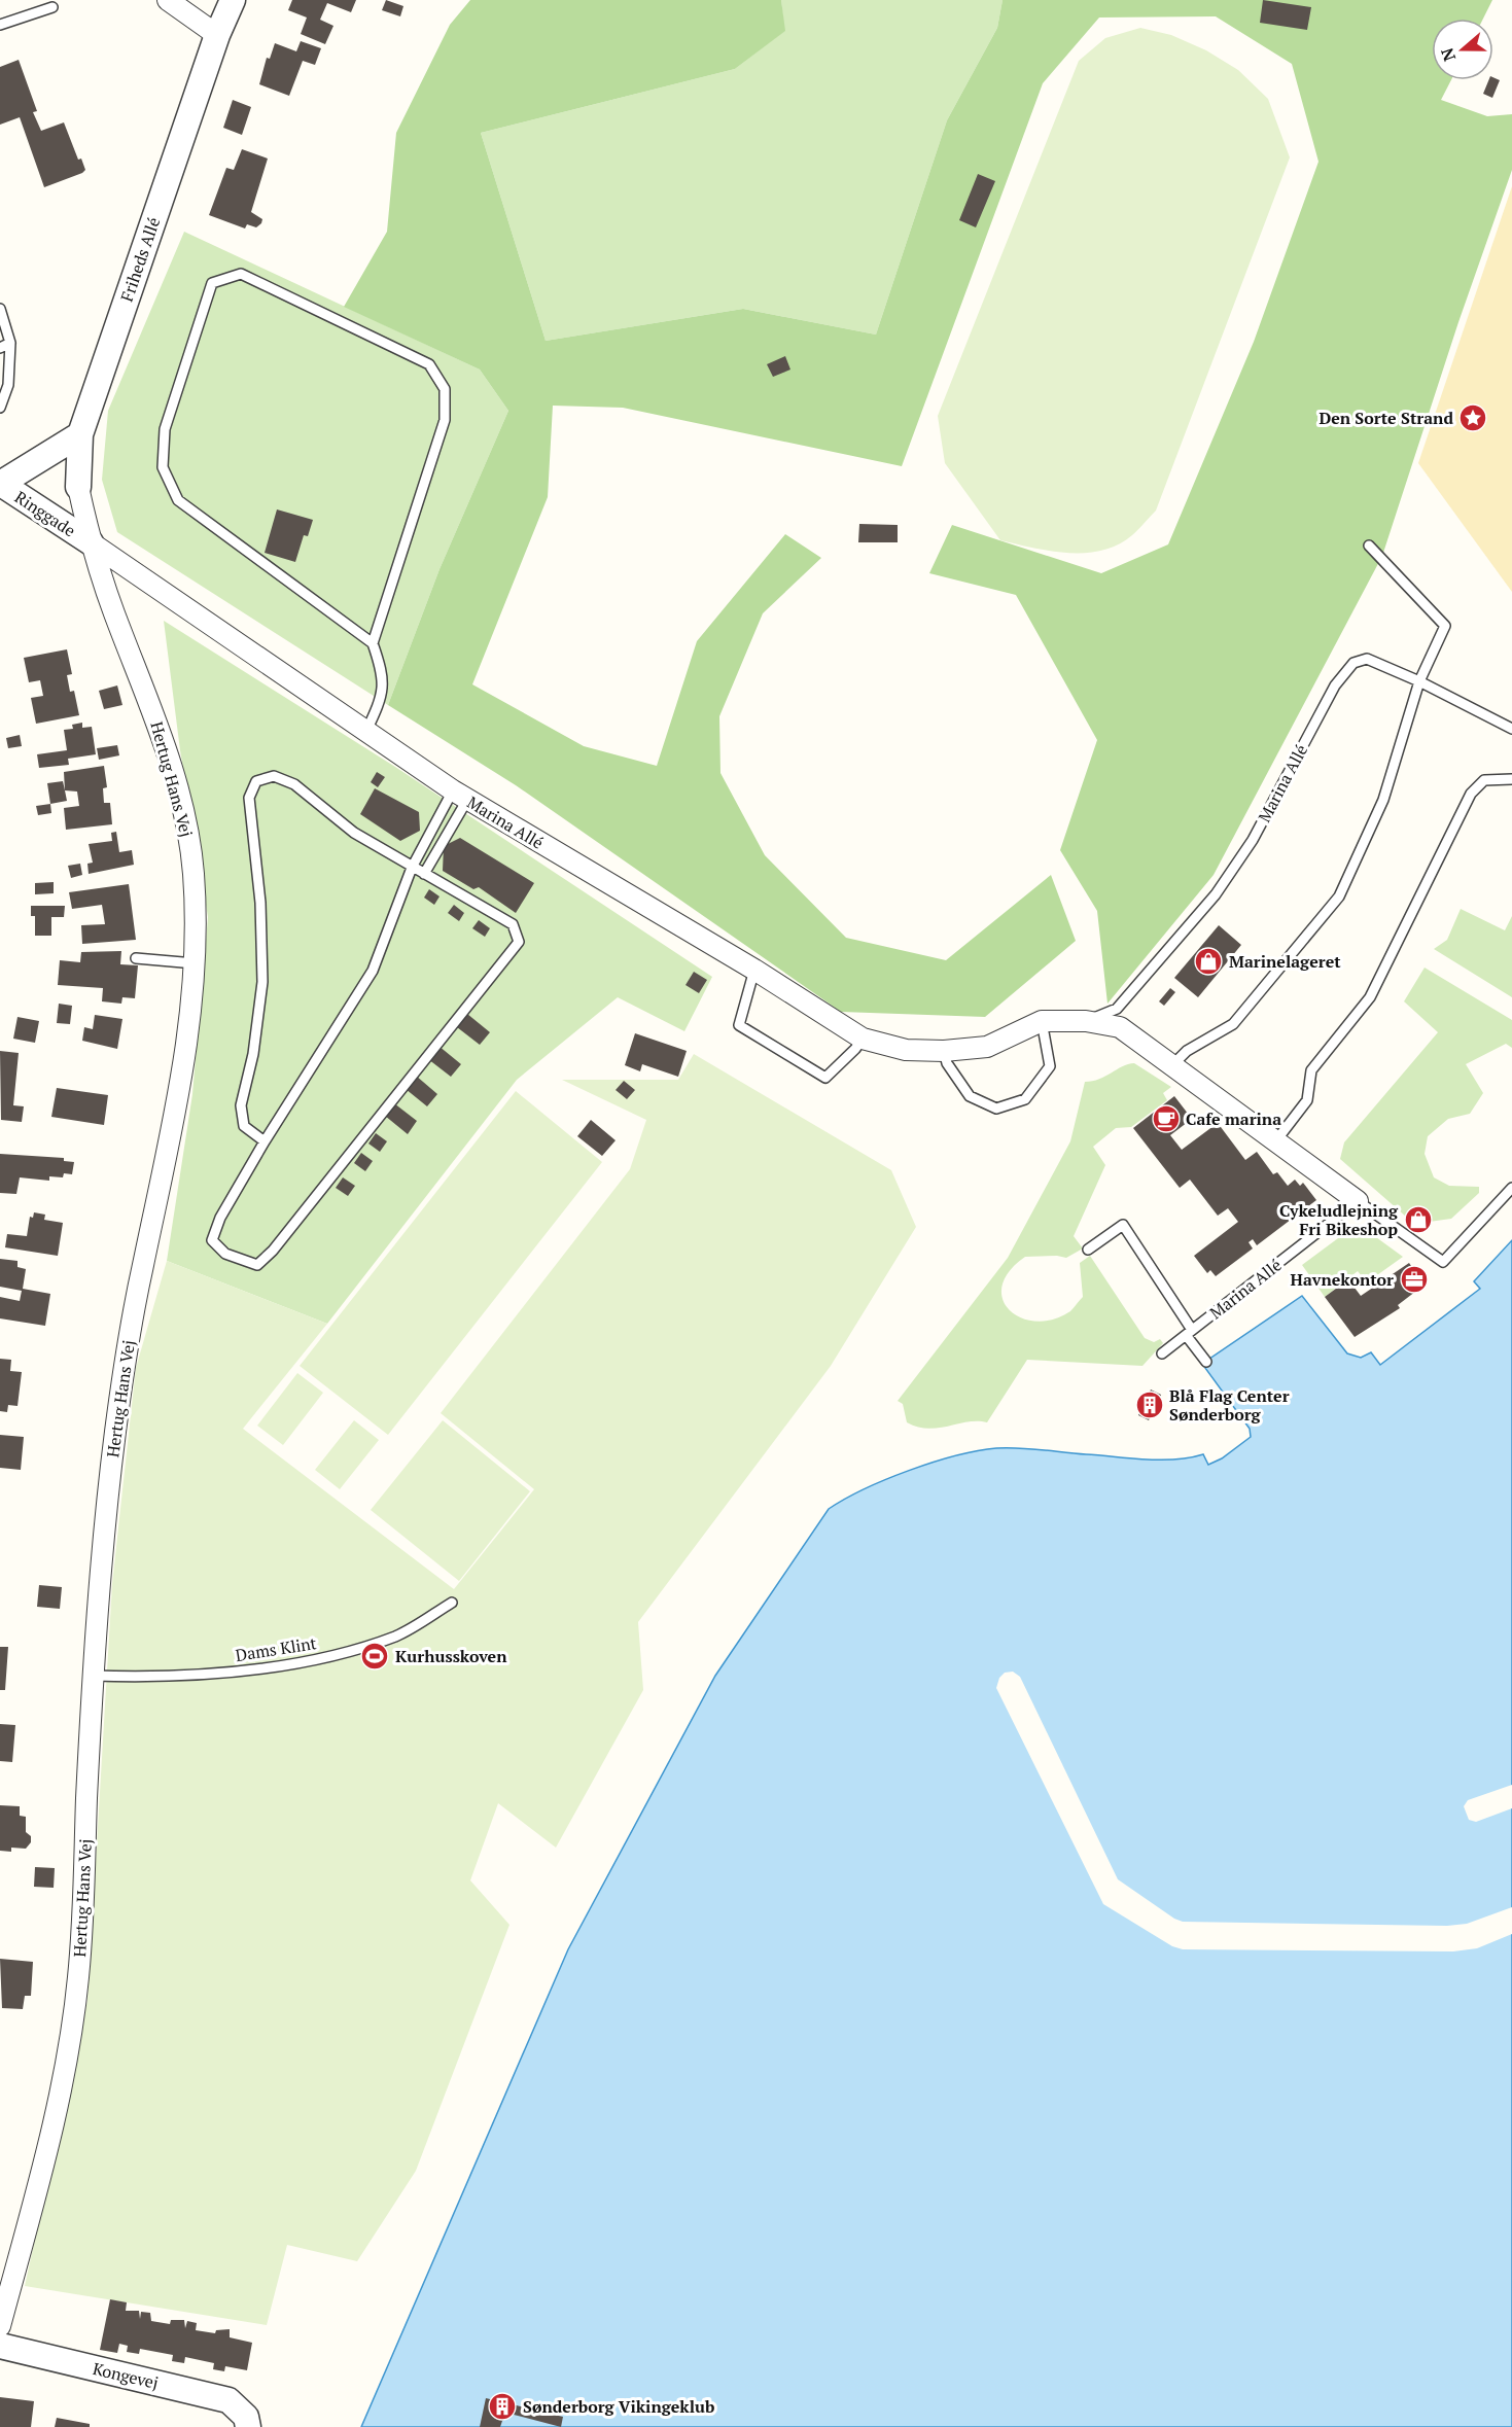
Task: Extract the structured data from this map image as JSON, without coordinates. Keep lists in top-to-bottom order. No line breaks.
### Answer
{"streets":{"street":["Friheds Allé","Ringgade","Hertug Hans Vej","Marina Allé","Kongevej"],"lane":["Dams Klint"]},"crossings":[["Friheds Allé","Ringgade"],["Friheds Allé","Hertug Hans Vej"],["Ringgade","Hertug Hans Vej"],["Ringgade","Marina Allé"],["Hertug Hans Vej","Marina Allé"],["Hertug Hans Vej","Dams Klint"]],"places":{"place":["Den Sorte Strand"],"shop":["Marinelageret","Cykeludlejning Fri Bikeshop"],"cafe":["Cafe marina"],"office":["Havnekontor"],"building":["Blå Flag Center Sønderborg","Sønderborg Vikingeklub"],"sports":["Kurhusskoven"]},"north":"left"}
